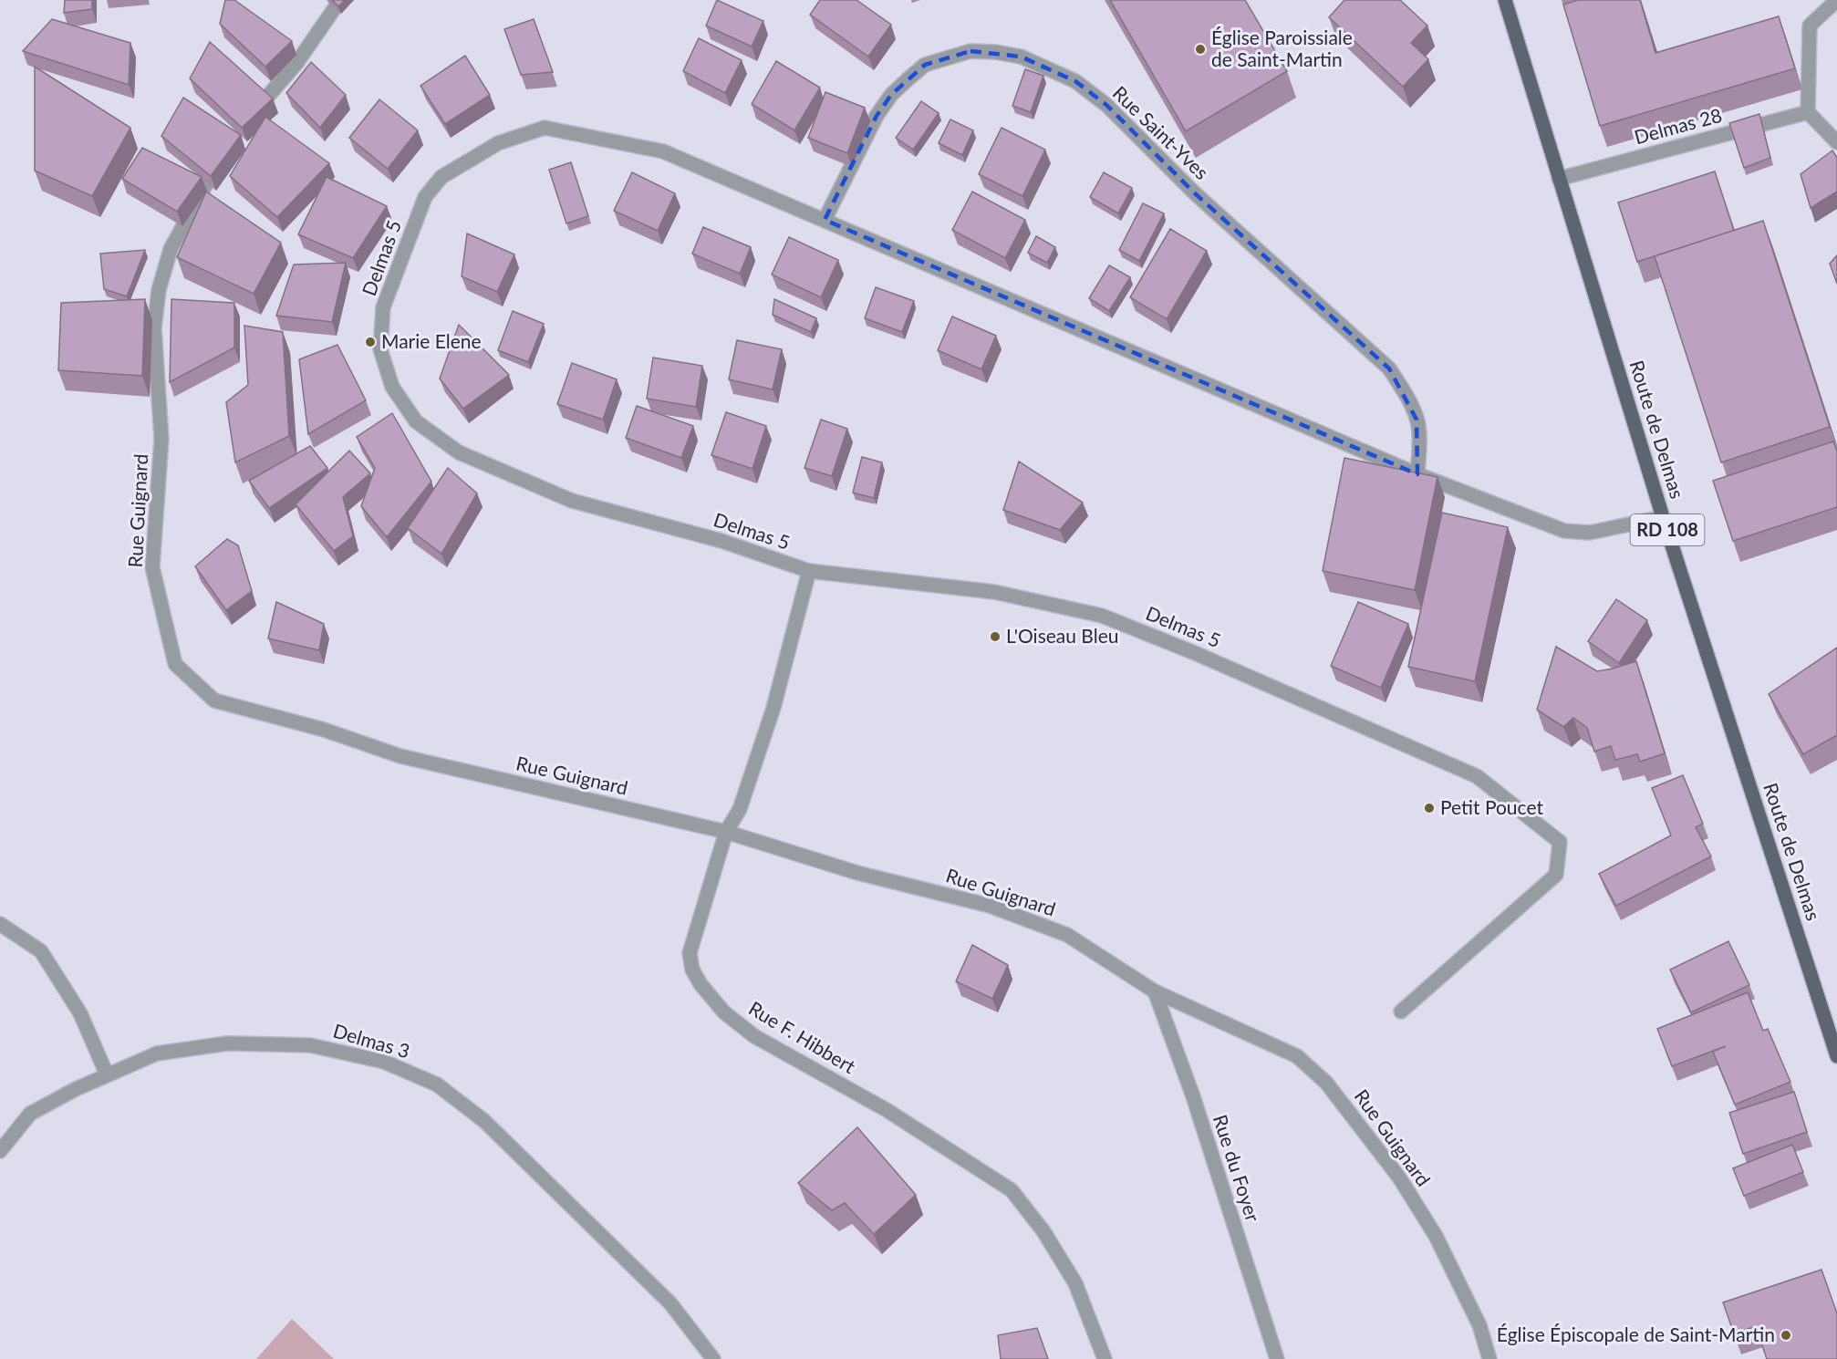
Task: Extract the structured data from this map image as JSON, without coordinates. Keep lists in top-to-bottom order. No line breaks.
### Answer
{"streets":{"main road":["Route de Delmas","RD 108"],"street":["Delmas 28","Rue Saint-Yves","Delmas 5","Rue Guignard","Rue F. Hibbert","Delmas 3","Rue du Foyer"]},"crossings":[["Delmas 28","Route de Delmas"],["Rue Saint-Yves","Delmas 5"],["Delmas 5","Route de Delmas"],["Delmas 5","Rue F. Hibbert"],["Rue Guignard","Rue F. Hibbert"],["Rue Guignard","Rue du Foyer"]],"places":["Église Paroissiale de Saint-Martin","Marie Elene","L'Oiseau Bleu","Petit Poucet","Église Épiscopale de Saint-Martin"]}
